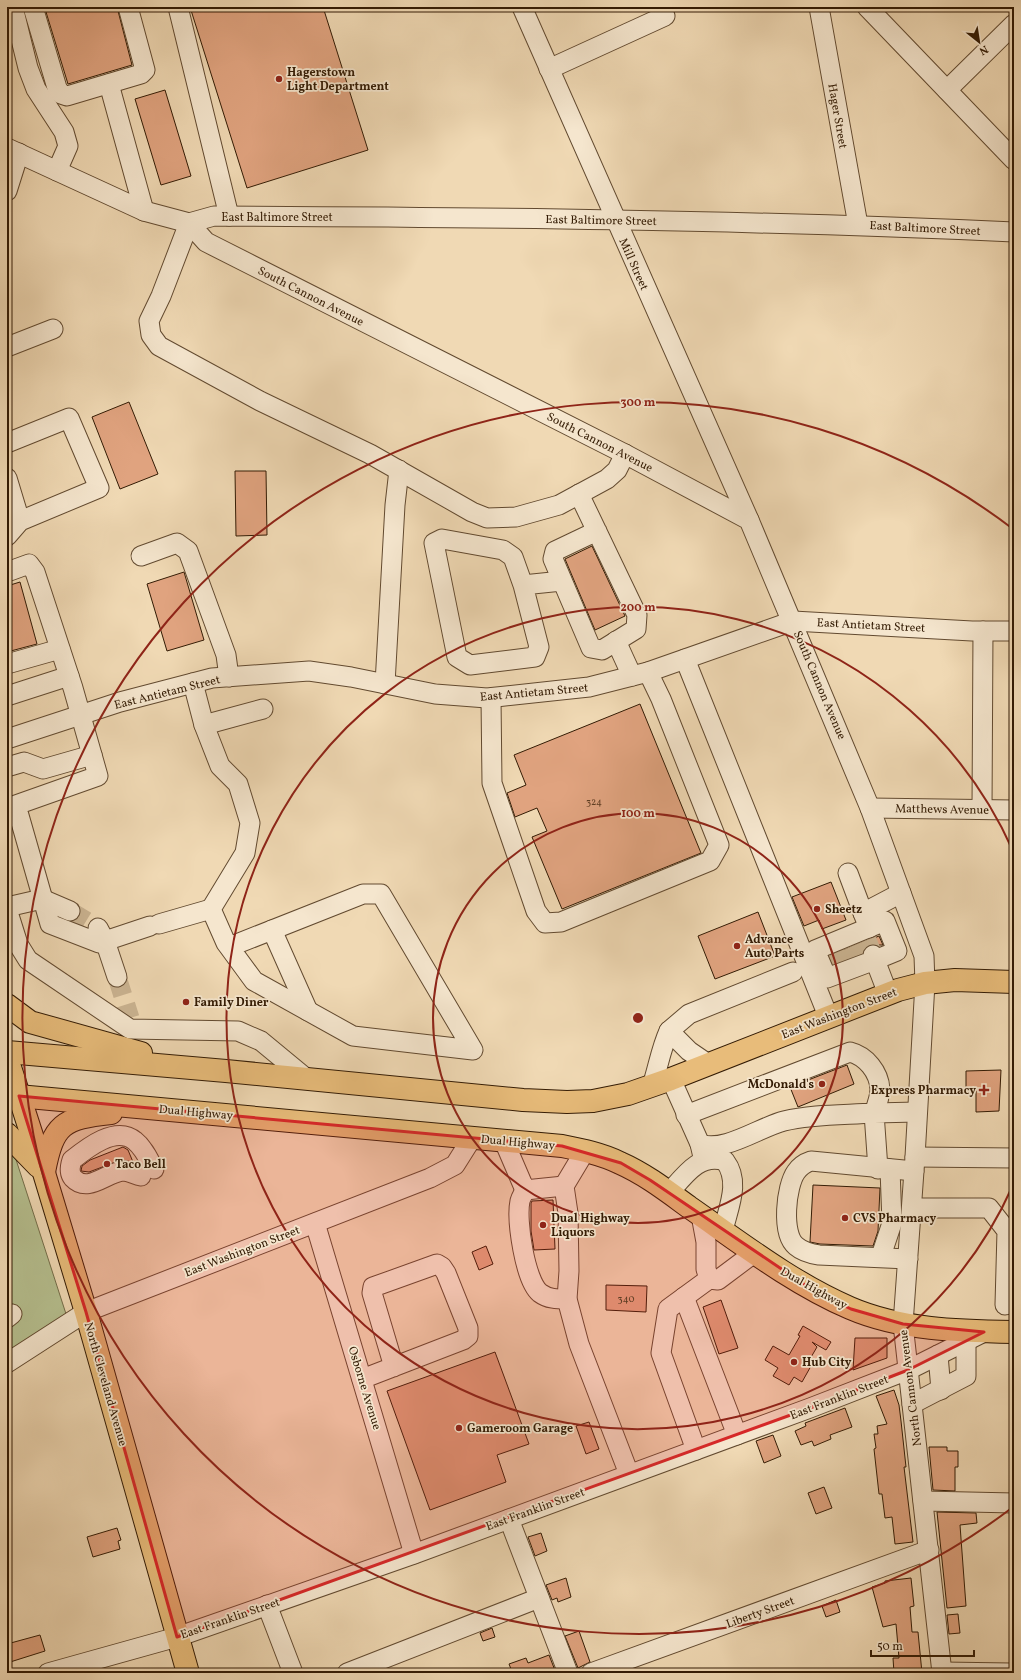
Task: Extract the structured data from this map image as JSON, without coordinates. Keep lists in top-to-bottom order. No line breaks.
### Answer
{"streets":{"main road":["East Washington Street","Dual Highway","North Cleveland Avenue","East Franklin Street"],"street":["Hager Street","East Baltimore Street","Mill Street","South Cannon Avenue","East Antietam Street","Matthews Avenue","Osborne Avenue","North Cannon Avenue","Liberty Street"]},"crossings":[["Hager Street","East Baltimore Street"],["East Baltimore Street","Mill Street"],["East Baltimore Street","South Cannon Avenue"],["Mill Street","South Cannon Avenue"],["South Cannon Avenue","East Antietam Street"],["South Cannon Avenue","Matthews Avenue"],["South Cannon Avenue","East Washington Street"],["South Cannon Avenue","North Cannon Avenue"],["East Washington Street","Dual Highway"],["East Washington Street","North Cleveland Avenue"],["East Washington Street","Osborne Avenue"],["East Washington Street","North Cannon Avenue"],["Dual Highway","North Cleveland Avenue"],["Dual Highway","North Cannon Avenue"],["Dual Highway","East Franklin Street"],["North Cleveland Avenue","East Franklin Street"],["Osborne Avenue","East Franklin Street"],["North Cannon Avenue","East Franklin Street"],["North Cannon Avenue","Liberty Street"]],"places":{"other":["Hagerstown Light Department","Sheetz","Advance Auto Parts","Family Diner","McDonald's","Taco Bell","CVS Pharmacy","Dual Highway Liquors","Hub City","Gameroom Garage"],"health":["Express Pharmacy"]},"house_numbers":["324","340"],"scale_bar":"50 m","north":"bottom right","rings":["300 m","200 m","100 m"]}
